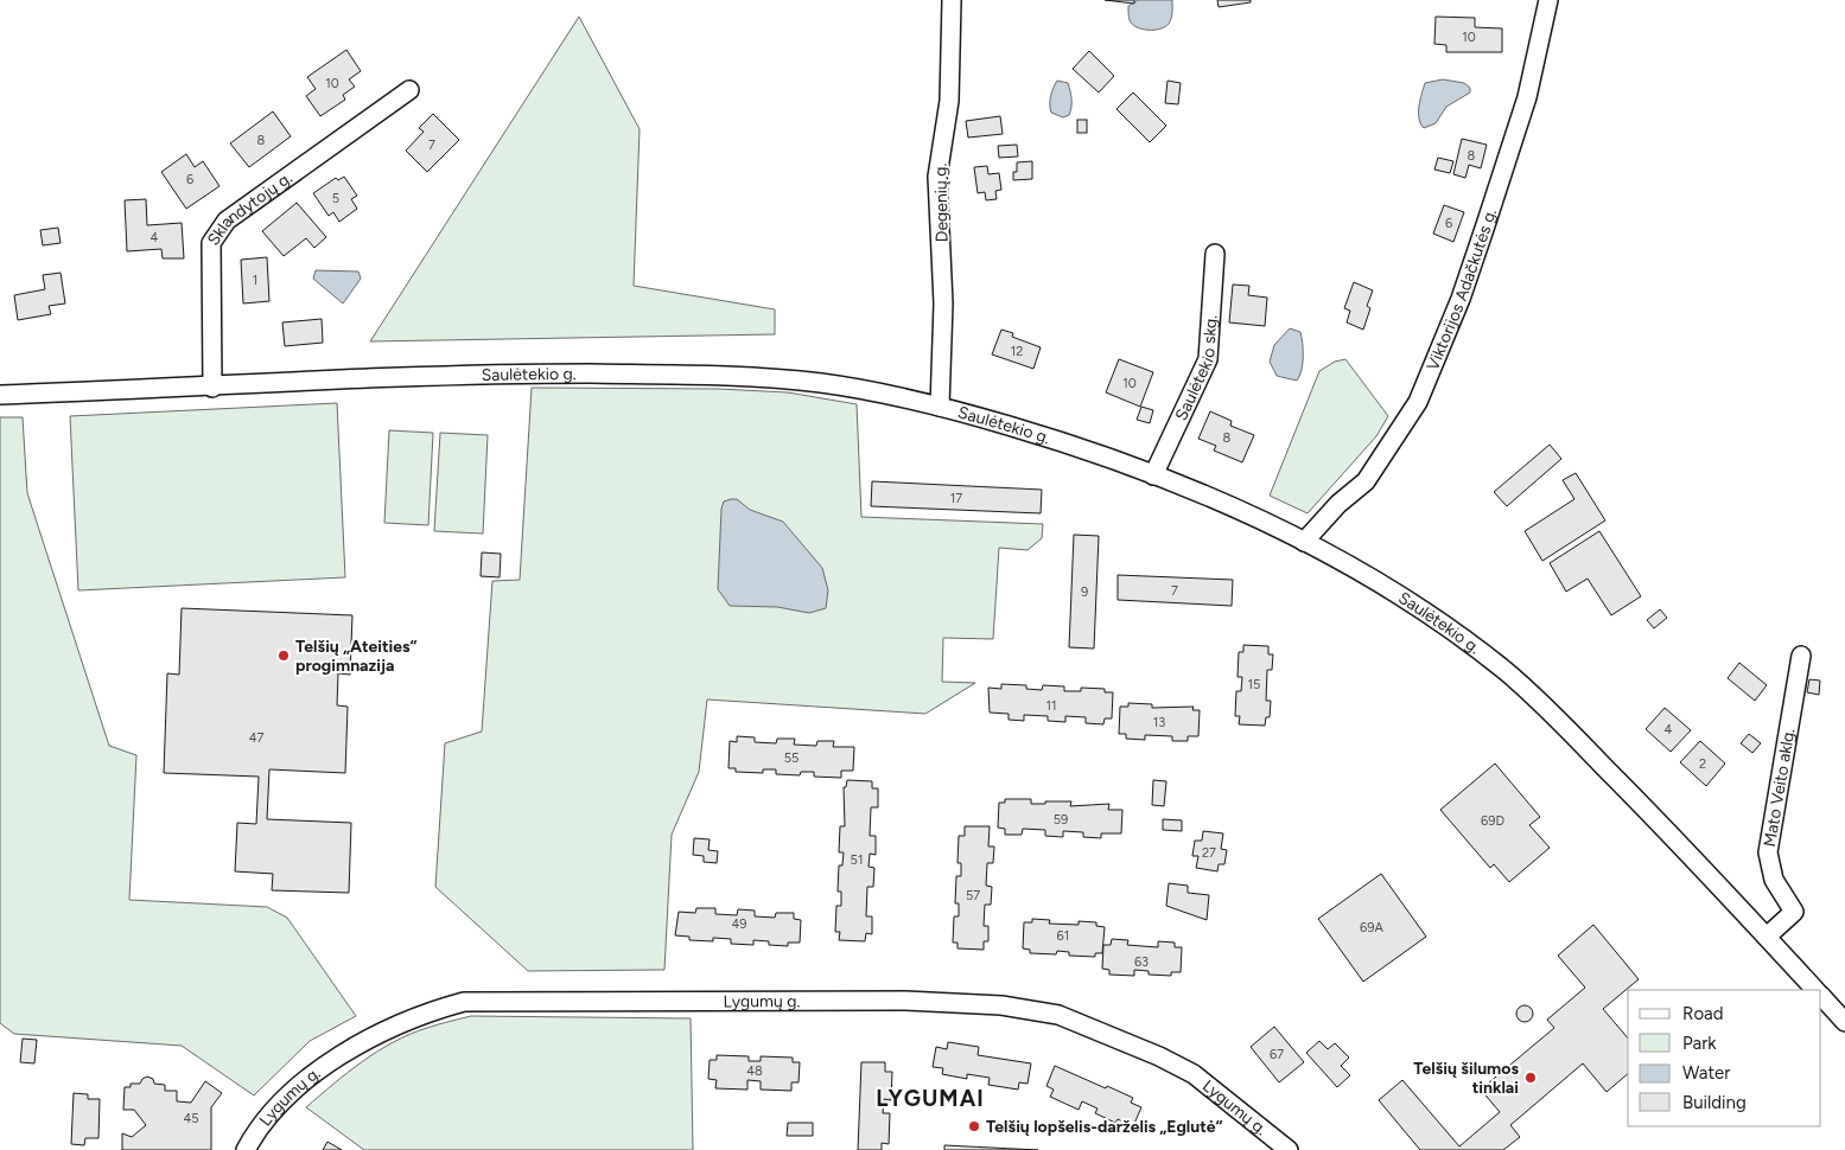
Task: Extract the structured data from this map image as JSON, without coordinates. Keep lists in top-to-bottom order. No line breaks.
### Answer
{"streets":{"street":["Degenių g.","Sklandytojų g.","Viktorijos Adačkutės g.","Saulėtekio skg.","Saulėtekio g.","Mato Veito aklg.","Lygumų g."]},"crossings":[["Degenių g.","Saulėtekio g."],["Sklandytojų g.","Saulėtekio g."],["Viktorijos Adačkutės g.","Saulėtekio g."],["Saulėtekio skg.","Saulėtekio g."],["Saulėtekio g.","Mato Veito aklg."]],"districts":["LYGUMAI"],"places":["Telšių „Ateities“ progimnazija","Telšių šilumos tinklai","Telšių lopšelis-darželis „Eglutė“"],"house_numbers":["10","10","8","7","8","6","5","6","4","1","12","10","8","17","7","9","15","11","13","4","47","55","2","59","69D","27","51","57","49","69A","61","63","67","48","45"],"legend":["Road","Park","Water","Building"]}
